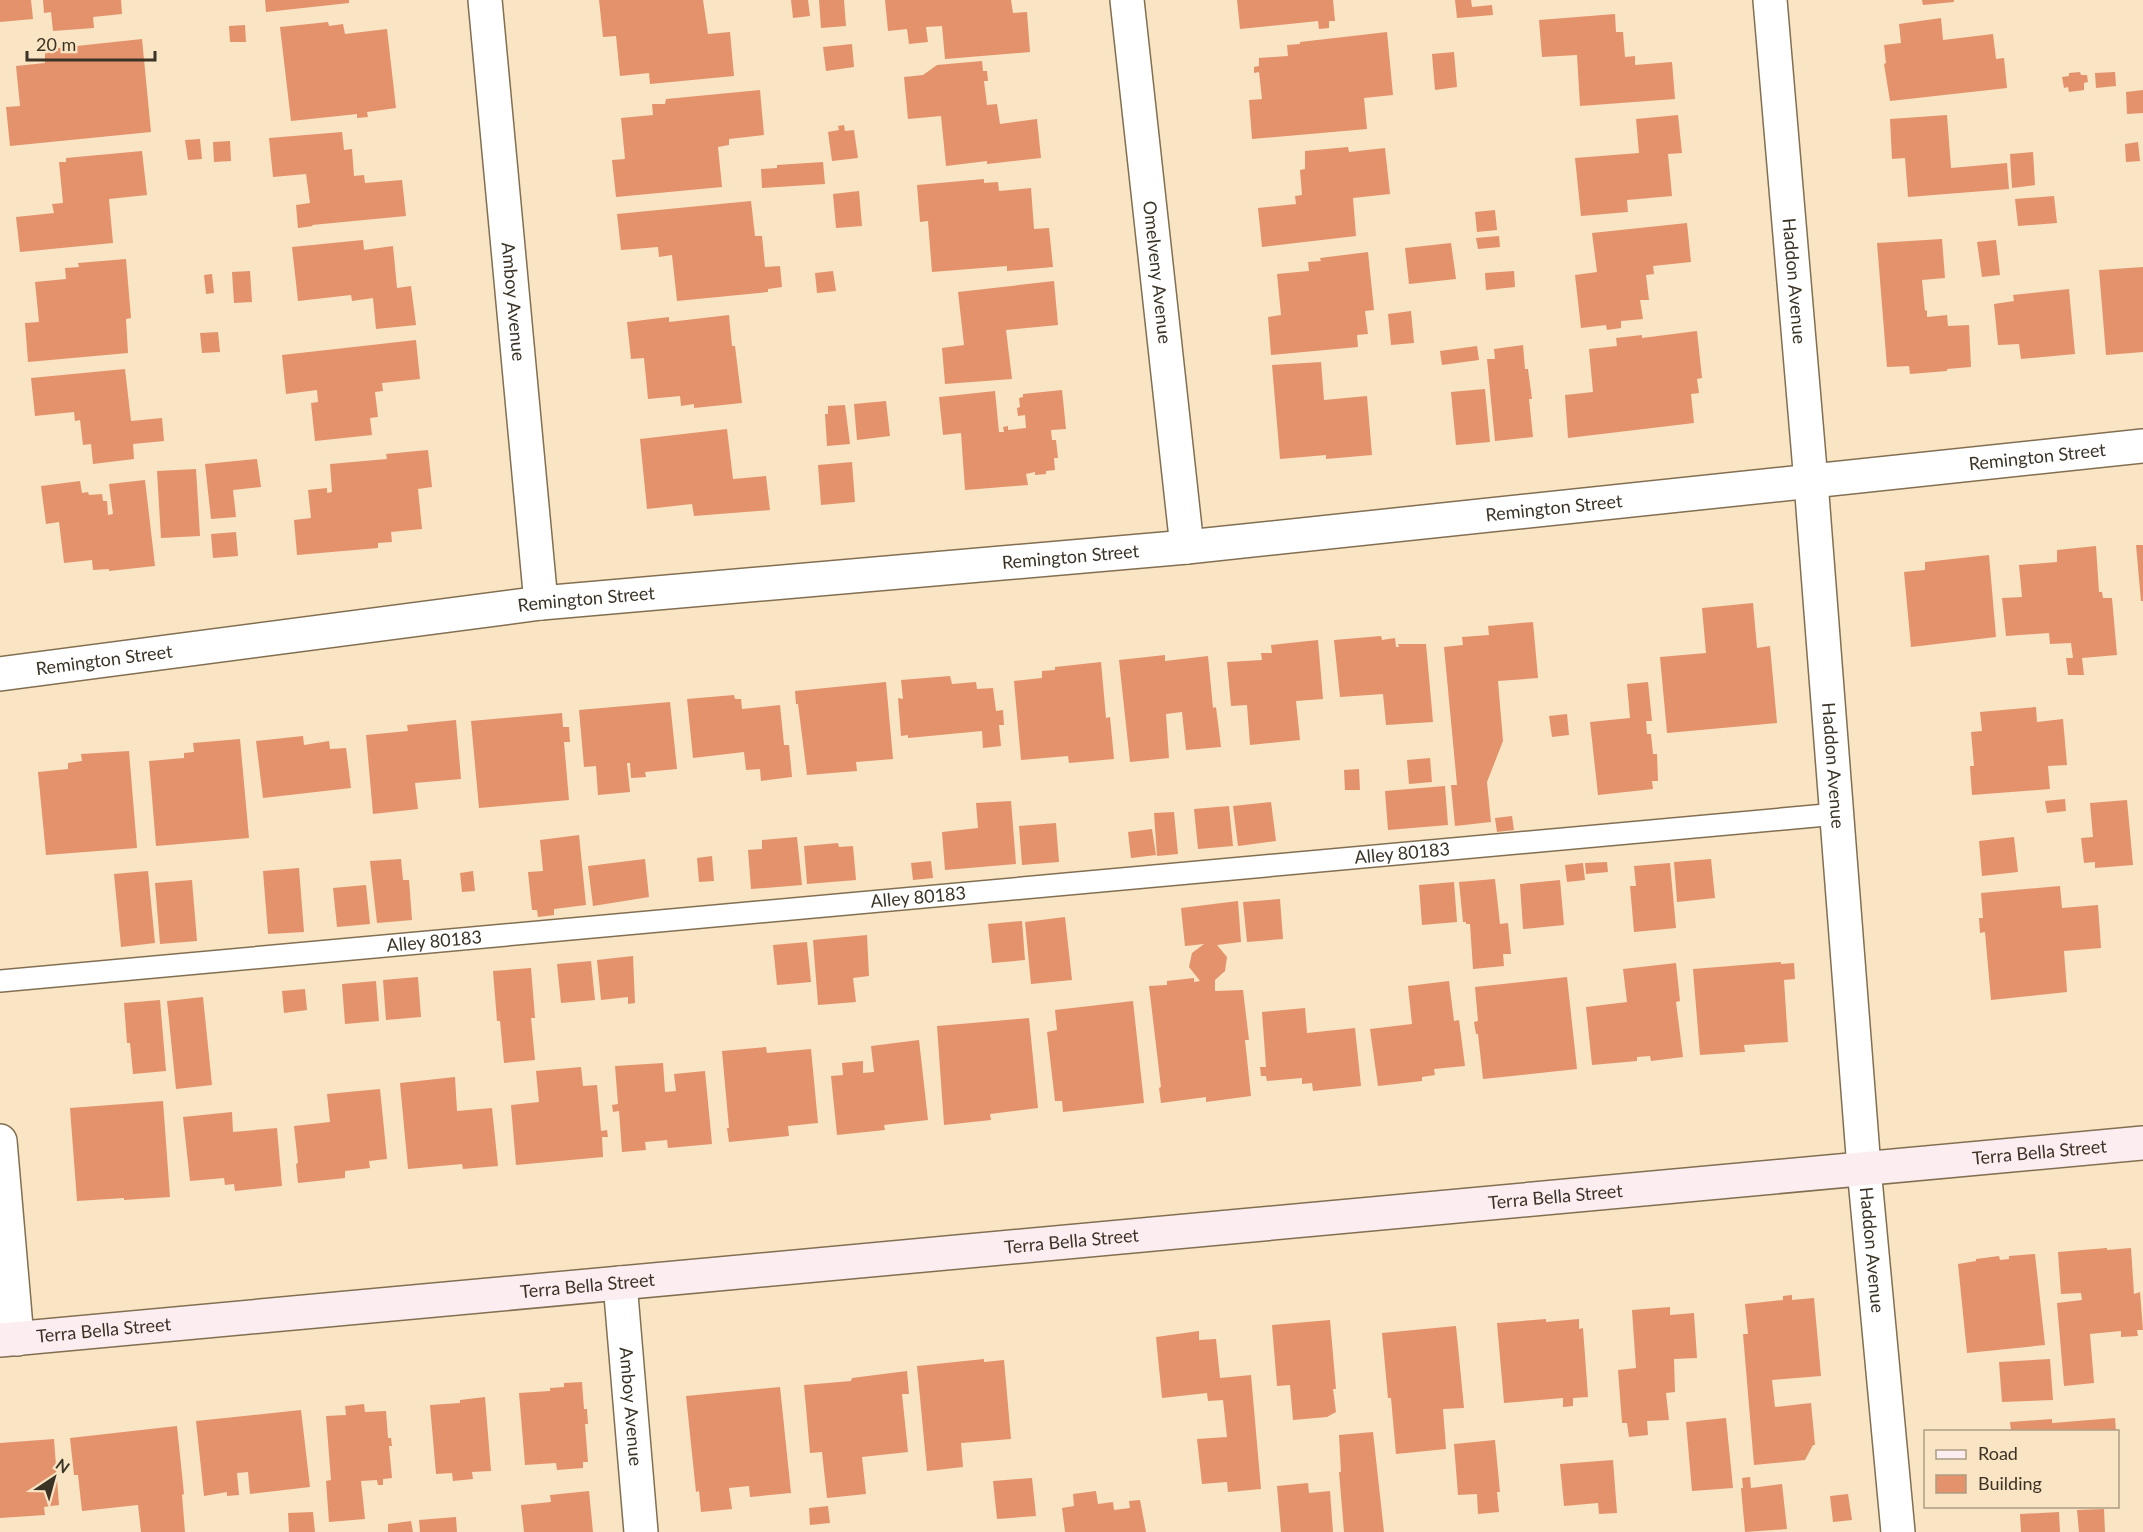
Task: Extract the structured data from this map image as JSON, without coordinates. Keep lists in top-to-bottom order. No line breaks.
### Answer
{"streets":{"main road":["Terra Bella Street"],"street":["Omelveny Avenue","Haddon Avenue","Amboy Avenue","Remington Street"],"lane":["Alley 80183"]},"crossings":[["Omelveny Avenue","Remington Street"],["Haddon Avenue","Remington Street"],["Haddon Avenue","Alley 80183"],["Haddon Avenue","Terra Bella Street"],["Amboy Avenue","Remington Street"],["Amboy Avenue","Terra Bella Street"]],"legend":["Road","Building"],"scale_bar":"20 m","north":"top right"}
